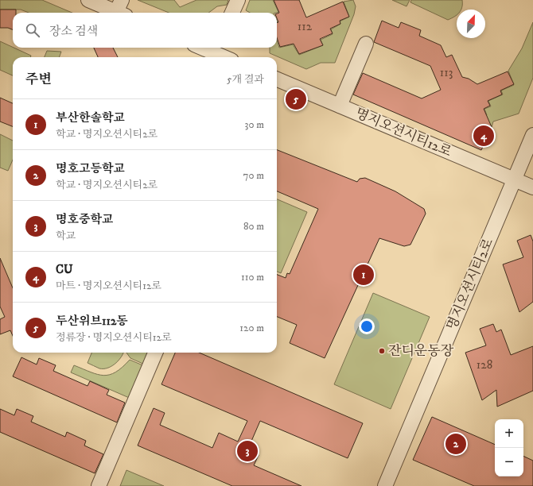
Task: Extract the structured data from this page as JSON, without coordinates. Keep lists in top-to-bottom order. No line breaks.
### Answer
{"streets":{"street":["명지오션시티12로","명지오션시티2로"]},"crossings":[["명지오션시티12로","명지오션시티2로"]],"places":["잔디운동장"],"house_numbers":["112","113","128"],"north":"top right","page":{"search":"장소 검색","heading":["주변","5개 결과"],"pins":["5","4","1","2","3"],"list":[{"mark":"1","name":"부산한솔학교","note":"학교 · 명지오션시티2로","value":"30 m"},{"mark":"2","name":"명호고등학교","note":"학교 · 명지오션시티2로","value":"70 m"},{"mark":"3","name":"명호중학교","note":"학교","value":"80 m"},{"mark":"4","name":"CU","note":"마트 · 명지오션시티12로","value":"110 m"},{"mark":"5","name":"두산위브112동","note":"정류장 · 명지오션시티12로","value":"120 m"}],"map_buttons":["+","−"]}}
